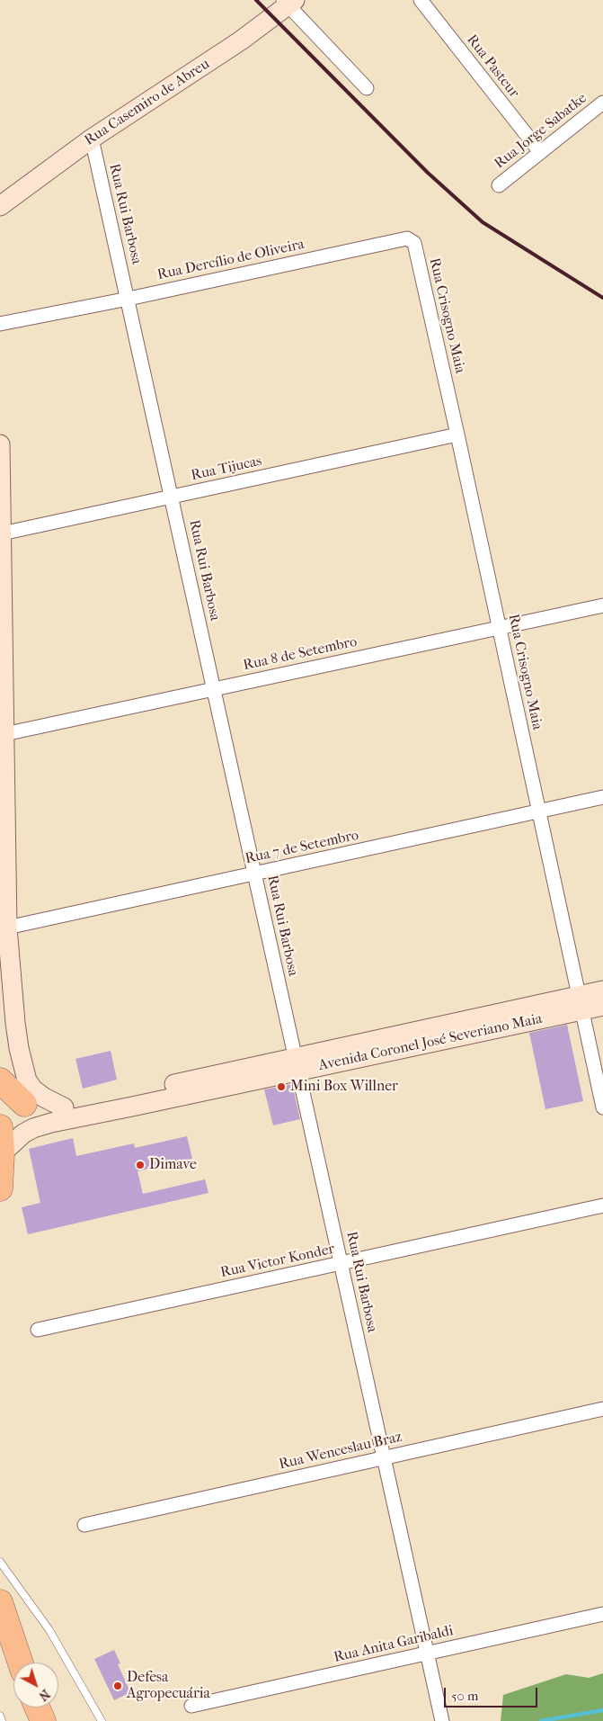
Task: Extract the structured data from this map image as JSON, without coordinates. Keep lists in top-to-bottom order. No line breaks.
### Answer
{"streets":{"main road":["Rua Casemiro de Abreu","Avenida Coronel José Severiano Maia"],"street":["Rua Pasteur","Rua Jorge Sabatke","Rua Rui Barbosa","Rua Dercílio de Oliveira","Rua Crisogno Maia","Rua Tijucas","Rua 8 de Setembro","Rua 7 de Setembro","Rua Victor Konder","Rua Wenceslau Braz","Rua Anita Garibaldi"]},"crossings":[["Rua Pasteur","Rua Jorge Sabatke"],["Rua Casemiro de Abreu","Rua Rui Barbosa"],["Rua Rui Barbosa","Rua Dercílio de Oliveira"],["Rua Rui Barbosa","Rua Tijucas"],["Rua Rui Barbosa","Rua 8 de Setembro"],["Rua Rui Barbosa","Rua 7 de Setembro"],["Rua Rui Barbosa","Avenida Coronel José Severiano Maia"],["Rua Rui Barbosa","Rua Victor Konder"],["Rua Rui Barbosa","Rua Wenceslau Braz"],["Rua Rui Barbosa","Rua Anita Garibaldi"],["Rua Dercílio de Oliveira","Rua Crisogno Maia"],["Rua Crisogno Maia","Rua Tijucas"],["Rua Crisogno Maia","Rua 8 de Setembro"],["Rua Crisogno Maia","Rua 7 de Setembro"],["Rua Crisogno Maia","Avenida Coronel José Severiano Maia"]],"places":["Mini Box Willner","Dimave","Defesa Agropecuária"],"scale_bar":"50 m","north":"bottom right"}
